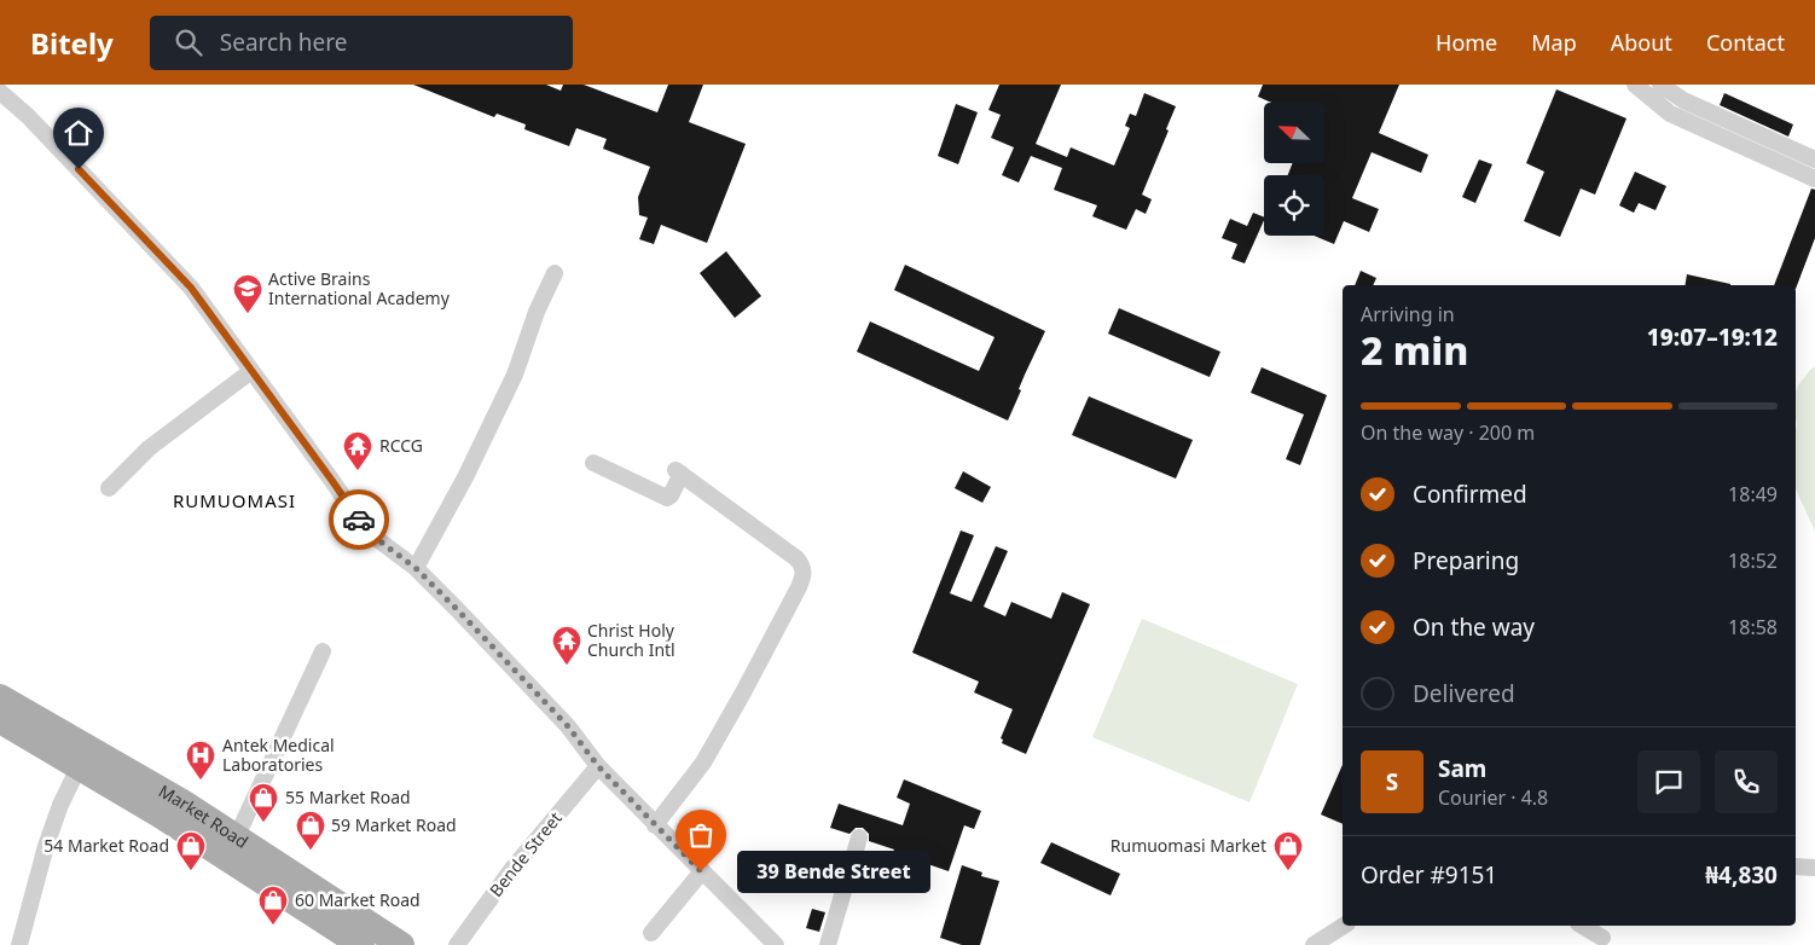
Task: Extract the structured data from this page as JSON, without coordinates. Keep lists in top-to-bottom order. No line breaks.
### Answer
{"streets":{"main road":["Market Road"],"street":["Bende Street"]},"districts":["RUMUOMASI"],"places":{"school or university":["Active Brains International Academy"],"temple":["RCCG","Christ Holy Church Intl"],"hospital":["Antek Medical Laboratories"],"shop":["55 Market Road","59 Market Road","54 Market Road","Rumuomasi Market","60 Market Road"],"other":["39 Bende Street"]},"north":"top left","page":{"header":"Bitely","search":"Search here","nav":["Home","Map","About","Contact"],"heading":["2 min","Arriving in","19:07–19:12"],"panel":["Sam","Courier · 4.8","Order #9151","₦4,830"],"bar":"On the way · 200 m","list":[["Confirmed","18:49"],["Preparing","18:52"],["On the way","18:58"],"Delivered"],"round":"S","bubble":"39 Bende Street"}}
